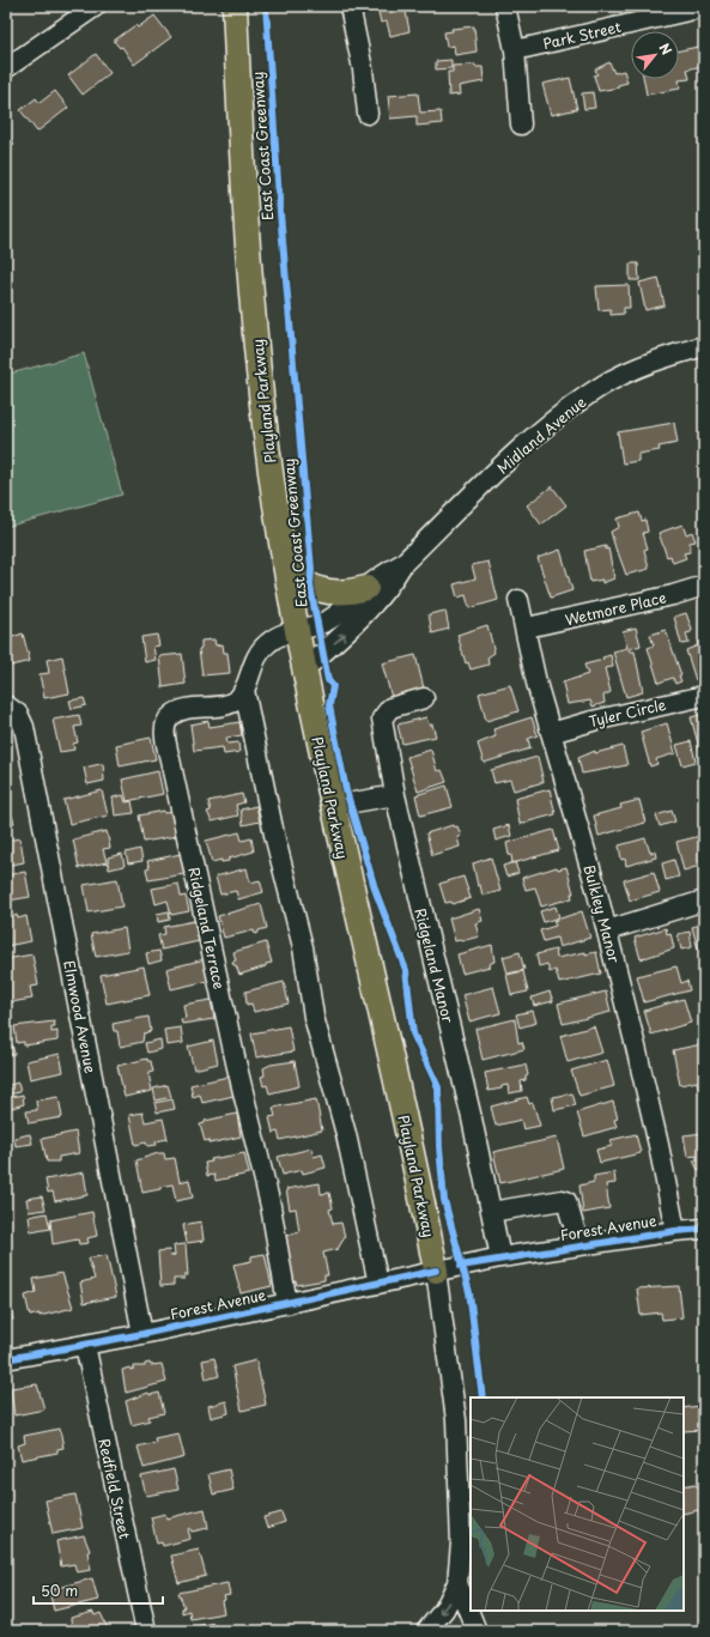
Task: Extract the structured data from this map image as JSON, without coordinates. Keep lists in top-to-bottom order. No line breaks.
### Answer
{"streets":{"main road":["Playland Parkway"],"street":["Park Street","Midland Avenue","Wetmore Place","Tyler Circle","Bulkley Manor","Ridgeland Terrace","Ridgeland Manor","Elmwood Avenue","Forest Avenue","Redfield Street"],"cycle path":["East Coast Greenway"]},"crossings":[["Playland Parkway","Midland Avenue"],["Playland Parkway","Ridgeland Terrace"],["Playland Parkway","Forest Avenue"],["Midland Avenue","Ridgeland Terrace"],["Wetmore Place","Bulkley Manor"],["Tyler Circle","Bulkley Manor"],["Bulkley Manor","Forest Avenue"],["Ridgeland Terrace","Forest Avenue"],["Ridgeland Manor","Forest Avenue"],["Elmwood Avenue","Forest Avenue"],["Forest Avenue","Redfield Street"]],"scale_bar":"50 m","north":"top right"}
